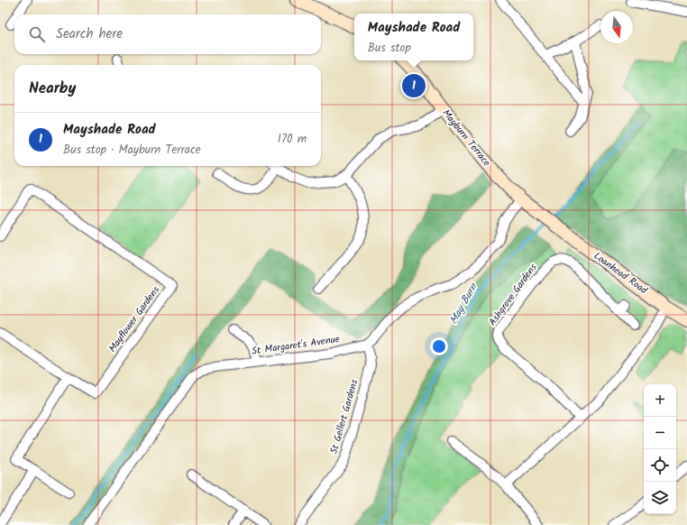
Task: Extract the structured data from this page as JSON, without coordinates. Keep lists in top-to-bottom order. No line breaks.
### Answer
{"streets":{"main road":["Mayburn Terrace","Loanhead Road"],"street":["Ashgrove Gardens","Mayflower Gardens","St Margaret's Avenue","St Gellert Gardens"]},"crossings":[["Mayburn Terrace","Loanhead Road"],["St Margaret's Avenue","St Gellert Gardens"]],"water":["May Burn"],"north":"bottom","page":{"popup":["Mayshade Road","Bus stop"],"search":"Search here","heading":"Nearby","pins":"1","list":[{"mark":"1","name":"Mayshade Road","note":"Bus stop · Mayburn Terrace","value":"170 m"}],"map_buttons":["+","−"]}}
